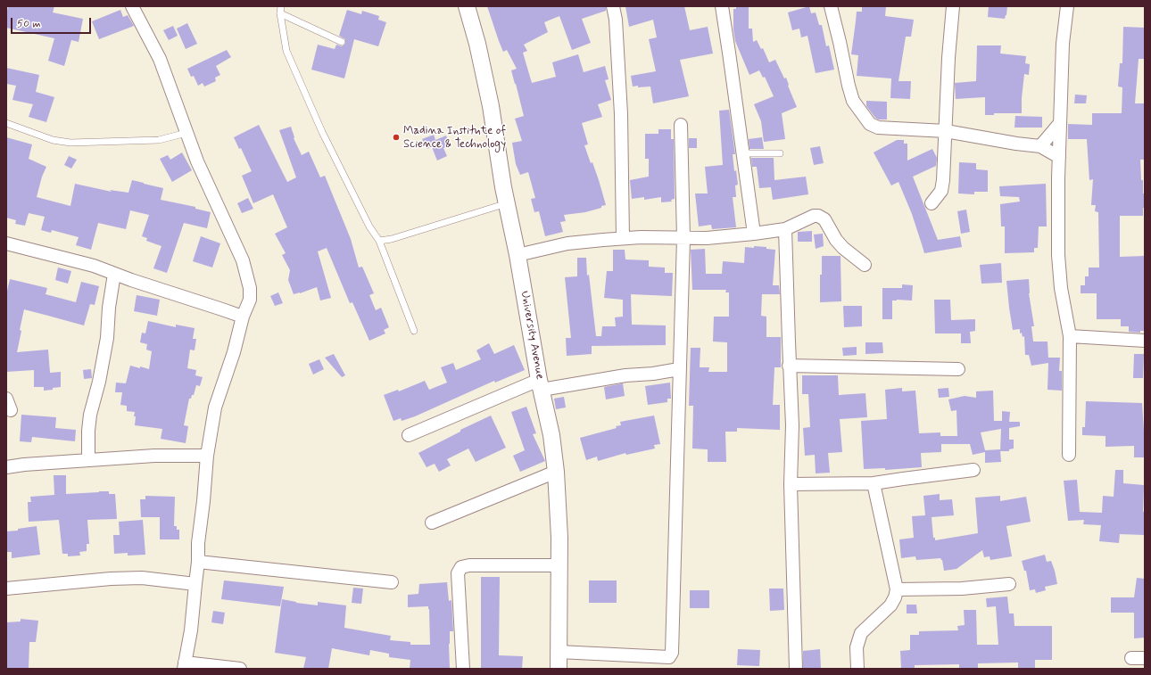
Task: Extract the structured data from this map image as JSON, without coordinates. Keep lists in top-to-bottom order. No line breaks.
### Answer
{"streets":{"street":["University Avenue"]},"places":["Madina Institute of Science & Technology"],"scale_bar":"50 m"}
